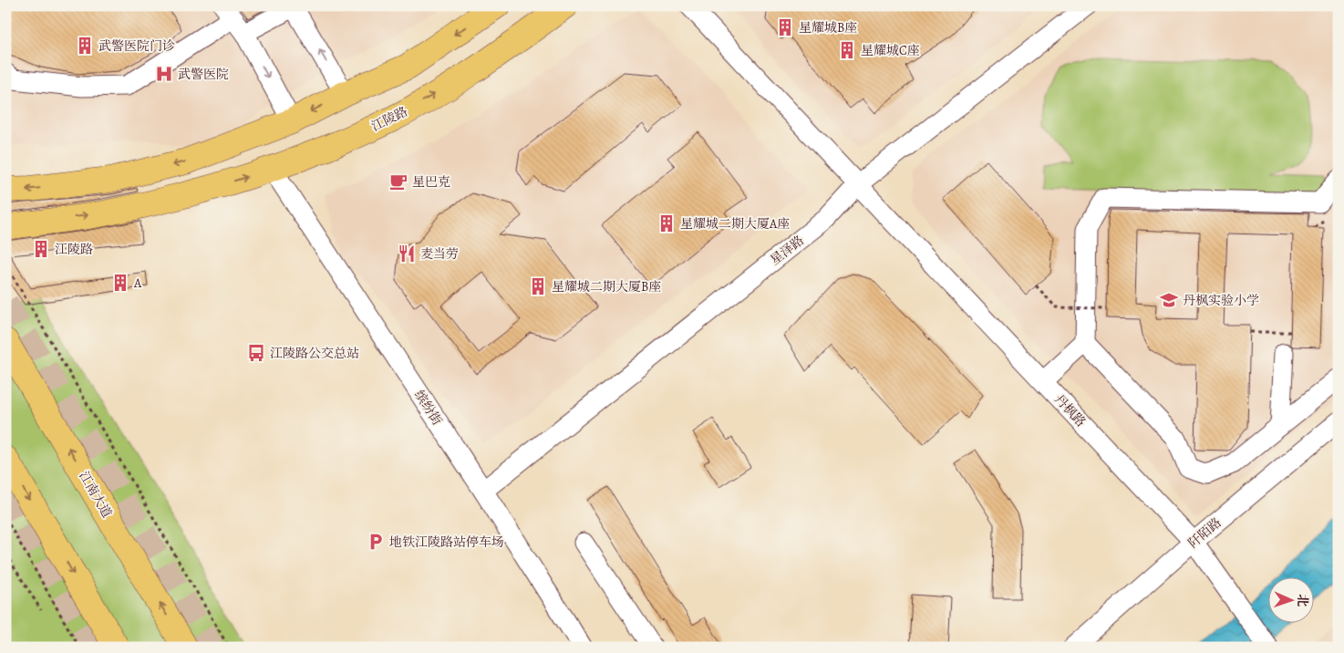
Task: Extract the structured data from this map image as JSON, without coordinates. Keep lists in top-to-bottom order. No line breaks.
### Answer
{"streets":{"main road":["江陵路","江南大道"],"street":["星泽路","缤纷街","丹枫路","阡陌路"]},"crossings":[["江陵路","缤纷街"],["星泽路","缤纷街"],["星泽路","丹枫路"],["丹枫路","阡陌路"]],"places":{"building":["星耀城B座","武警医院门诊","星耀城C座","星耀城二期大厦A座","江陵路","A","星耀城二期大厦B座"],"hospital":["武警医院"],"cafe":["星巴克"],"restaurant":["麦当劳"],"school or university":["丹枫实验小学"],"bus stop":["江陵路公交总站"],"parking":["地铁江陵路站停车场"]},"north":"right"}
